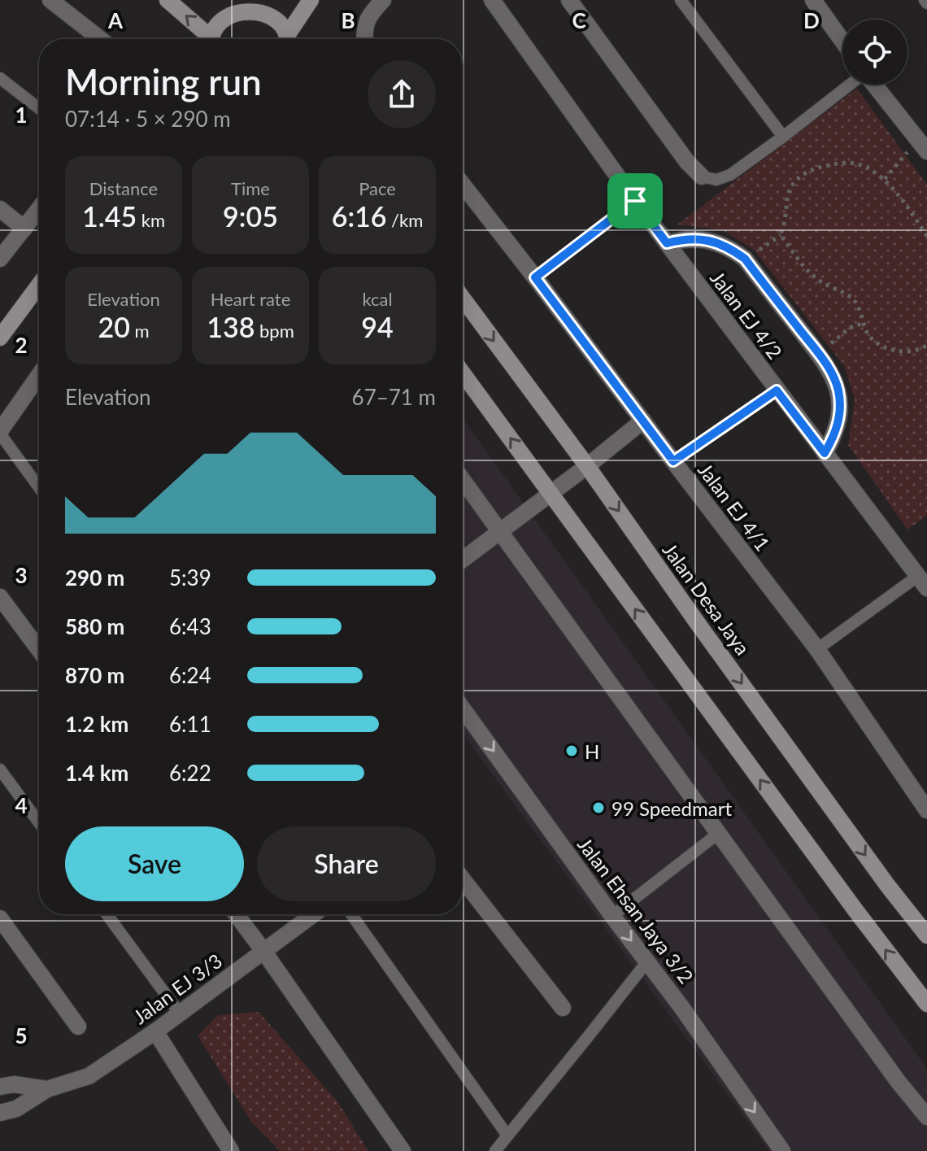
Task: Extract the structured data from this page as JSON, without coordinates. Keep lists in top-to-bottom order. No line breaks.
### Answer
{"streets":{"main road":["Jalan Desa Jaya"],"street":["Jalan EJ 4/2","Jalan EJ 4/1","Jalan Ehsan Jaya 3/2","Jalan EJ 3/3"]},"places":["H","99 Speedmart"],"page":{"heading":["Morning run","07:14 · 5 × 290 m"],"stats":[["Distance","1.45 km"],["Time","9:05"],["Pace","6:16 /km"],["Elevation","20 m"],["Heart rate","138 bpm"],["kcal","94"]],"chart":["Elevation","67–71 m"],"list":[{"name":"290 m","note":"5:39"},{"name":"580 m","note":"6:43"},{"name":"870 m","note":"6:24"},{"name":"1.2 km","note":"6:11"},{"name":"1.4 km","note":"6:22"}],"buttons":["Save","Share"]},"grid":{"columns":["A","B","C","D"],"rows":["1","2","3","4","5"]}}
